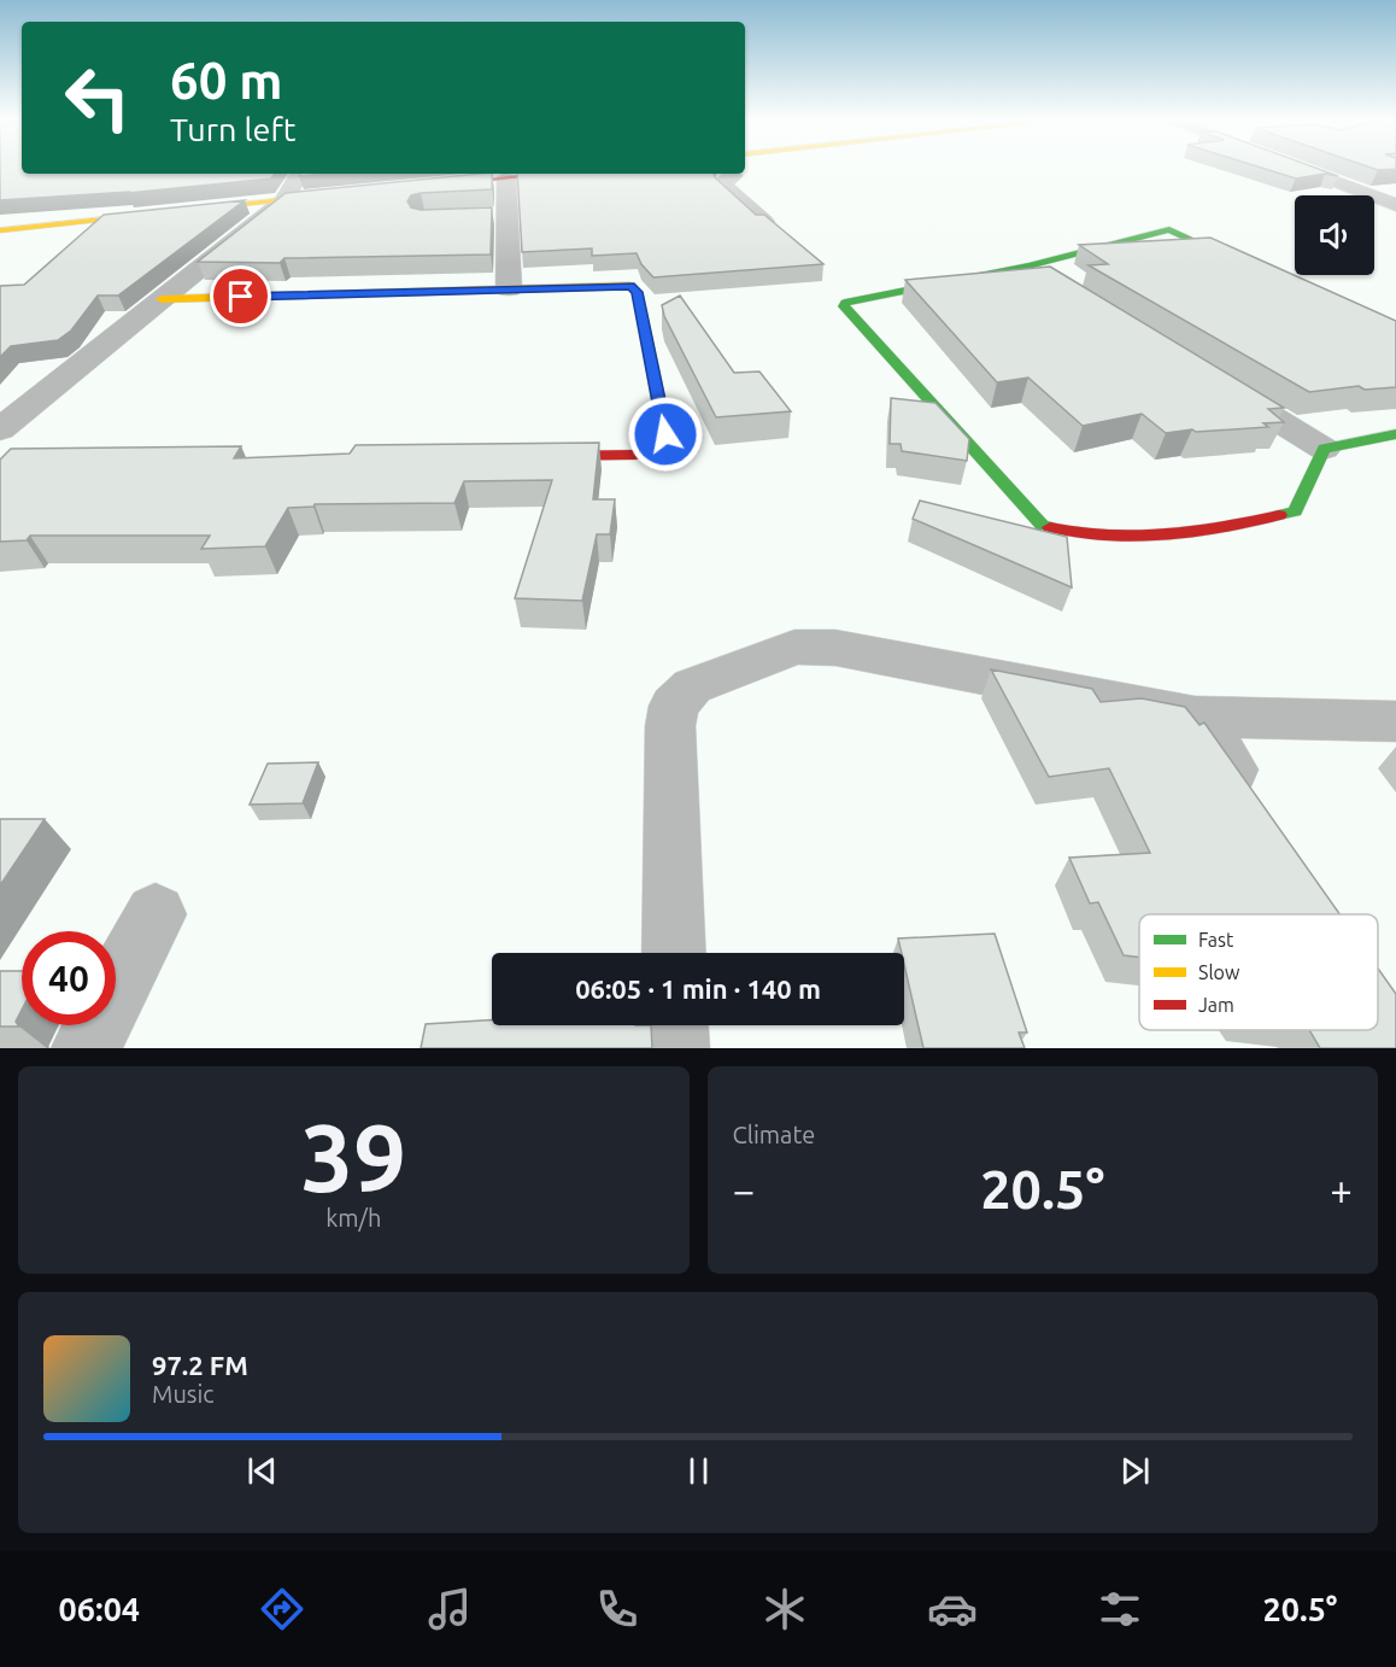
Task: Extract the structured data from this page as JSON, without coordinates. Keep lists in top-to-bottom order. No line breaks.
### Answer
{"legend":["Fast","Slow","Jam"],"page":{"turn":["60 m","Turn left"],"limit":"40","trip":"06:05 · 1 min · 140 m","tile":[["39","km/h"],"Climate"],"heat":["−","20.5°","+"],"song":["97.2 FM","Music"],"tabs":["06:04","20.5°"]}}
